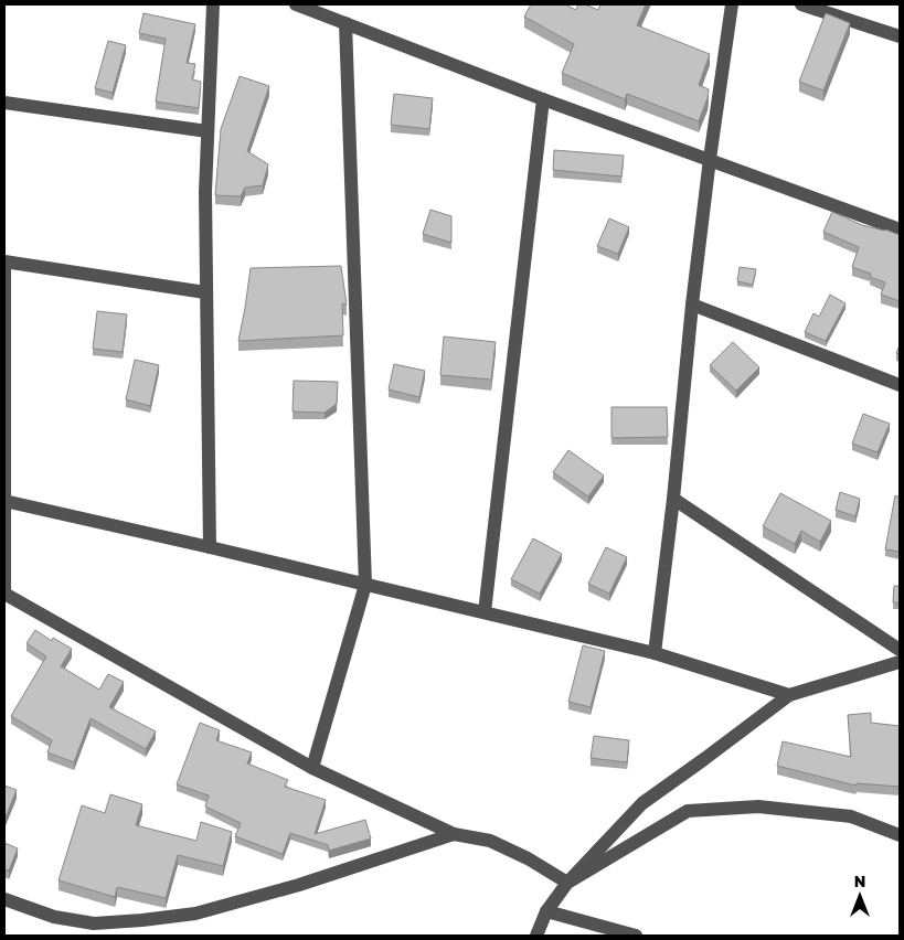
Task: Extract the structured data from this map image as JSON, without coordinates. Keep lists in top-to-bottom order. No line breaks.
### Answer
{"north":"top"}
